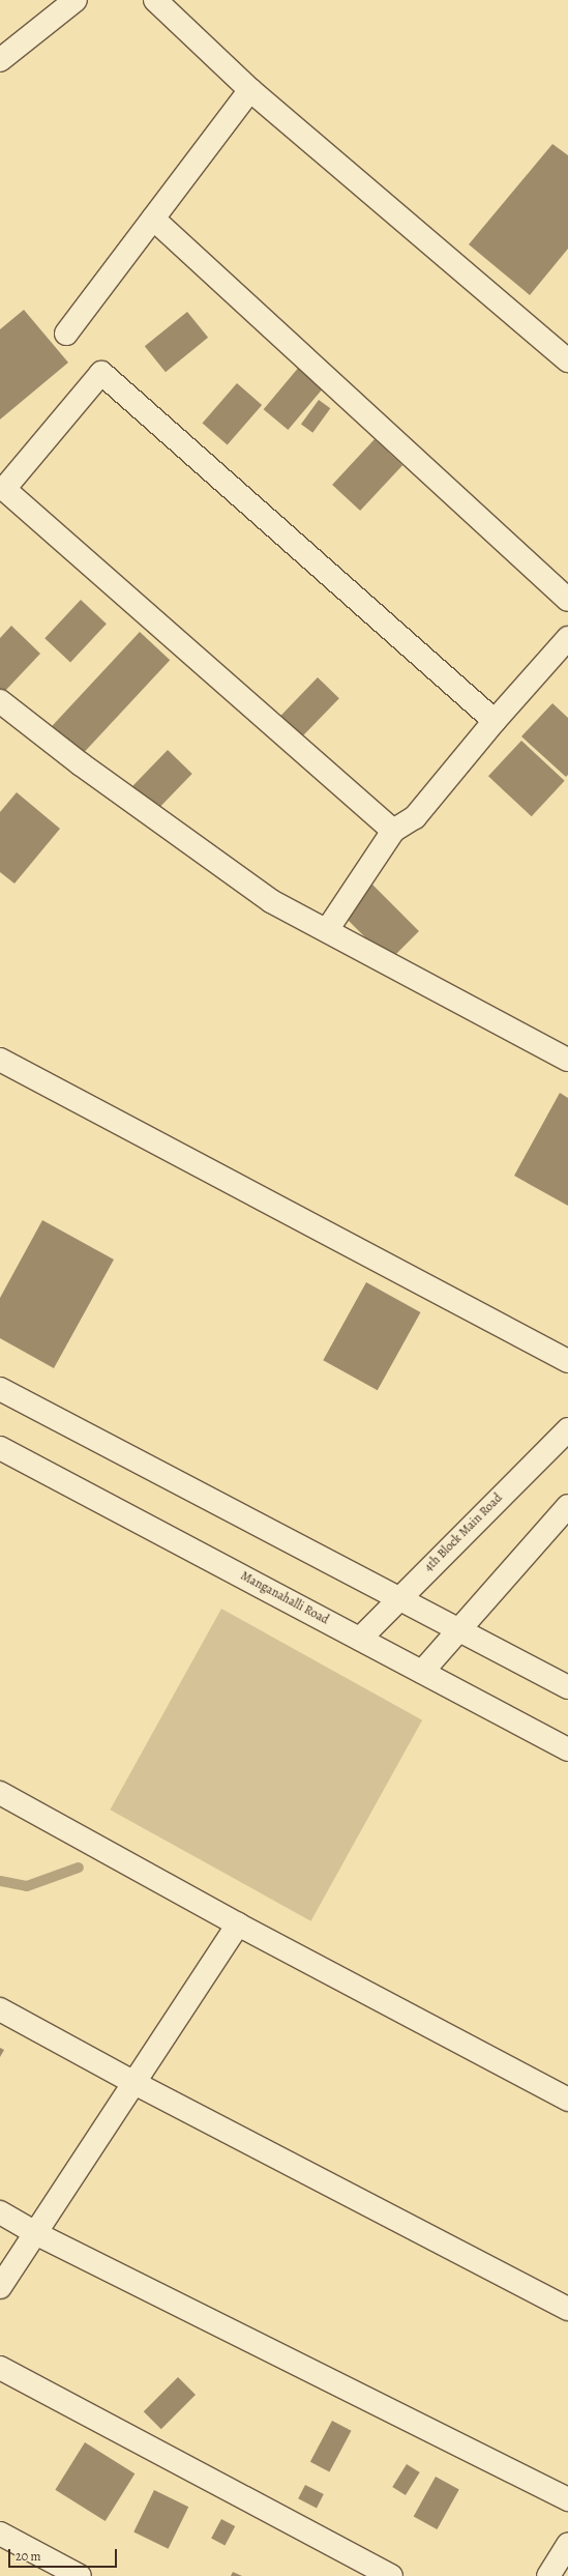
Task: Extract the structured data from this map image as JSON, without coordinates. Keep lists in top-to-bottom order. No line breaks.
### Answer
{"streets":{"street":["4th Block Main Road","Manganahalli Road"]},"crossings":[["4th Block Main Road","Manganahalli Road"]],"scale_bar":"20 m"}
